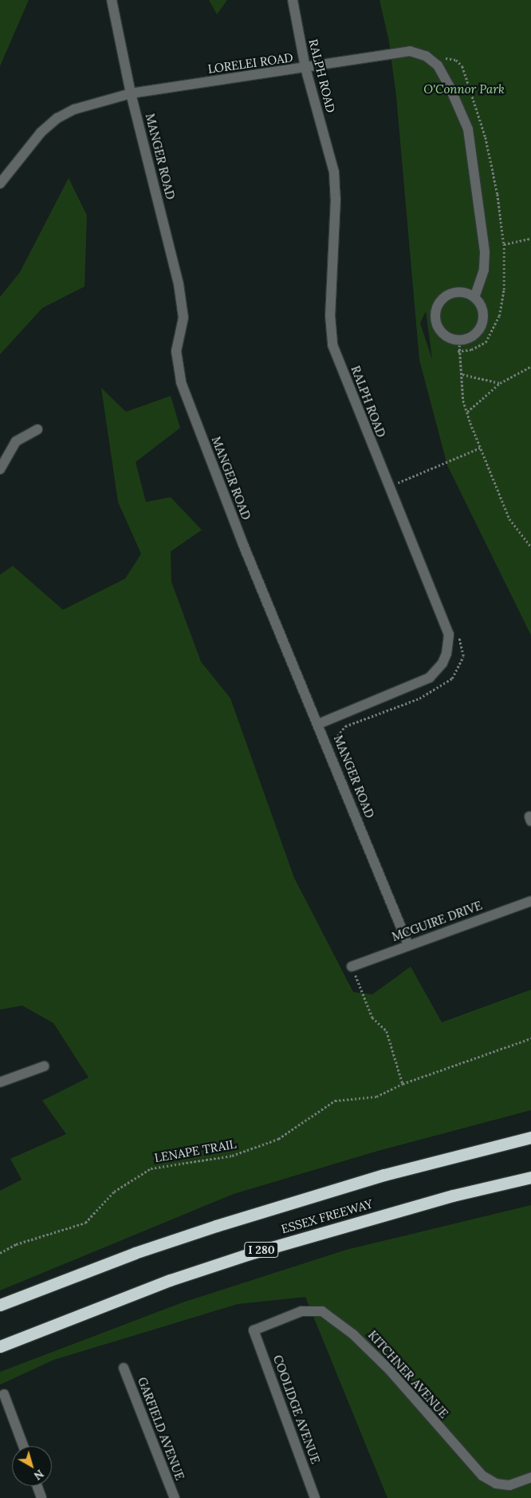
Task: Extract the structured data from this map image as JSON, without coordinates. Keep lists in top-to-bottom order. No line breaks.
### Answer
{"streets":{"highway":["ESSEX FREEWAY","I 280"],"street":["LORELEI ROAD","RALPH ROAD","MANGER ROAD","MCGUIRE DRIVE","KITCHNER AVENUE","COOLIDGE AVENUE","GARFIELD AVENUE"],"path":["LENAPE TRAIL"]},"crossings":[["LORELEI ROAD","RALPH ROAD"],["LORELEI ROAD","MANGER ROAD"],["RALPH ROAD","MANGER ROAD"],["MANGER ROAD","MCGUIRE DRIVE"],["KITCHNER AVENUE","COOLIDGE AVENUE"]],"parks":["O'Connor Park"],"north":"bottom right"}
